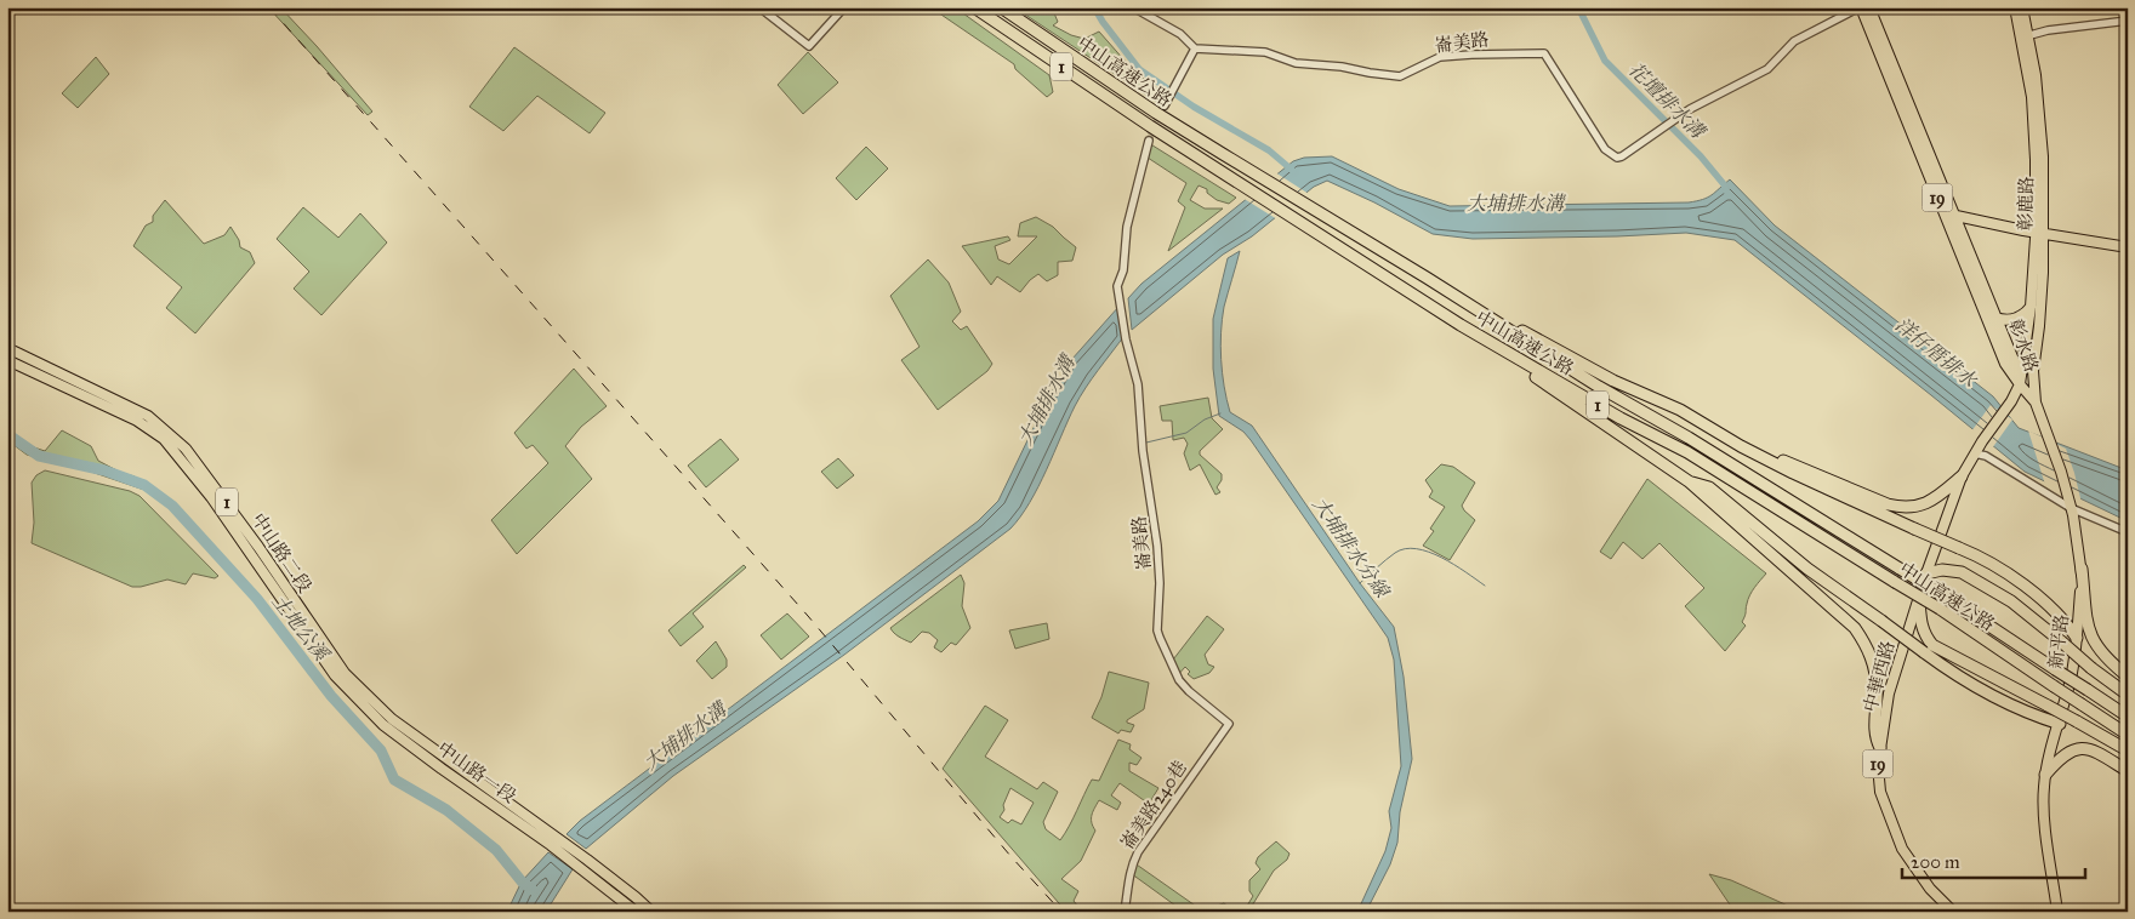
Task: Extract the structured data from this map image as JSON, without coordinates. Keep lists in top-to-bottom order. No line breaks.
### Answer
{"streets":{"highway":["1","中山高速公路"],"main road":["19","彰鹿路","彰水路","中山路二段","新平路","中華西路","中山路一段"],"street":["崙美路","崙美路240巷"]},"crossings":[["崙美路","彰水路"],["崙美路","崙美路240巷"],["1","中山路一段"],["彰鹿路","彰水路"],["彰鹿路","新平路"],["彰鹿路","中華西路"],["彰水路","新平路"],["彰水路","中華西路"],["中山路二段","中山路一段"],["新平路","中華西路"]],"water":["花壇排水溝","大埔排水溝","洋仔厝排水","大埔排水分線","土地公溪"],"scale_bar":"200 m"}
